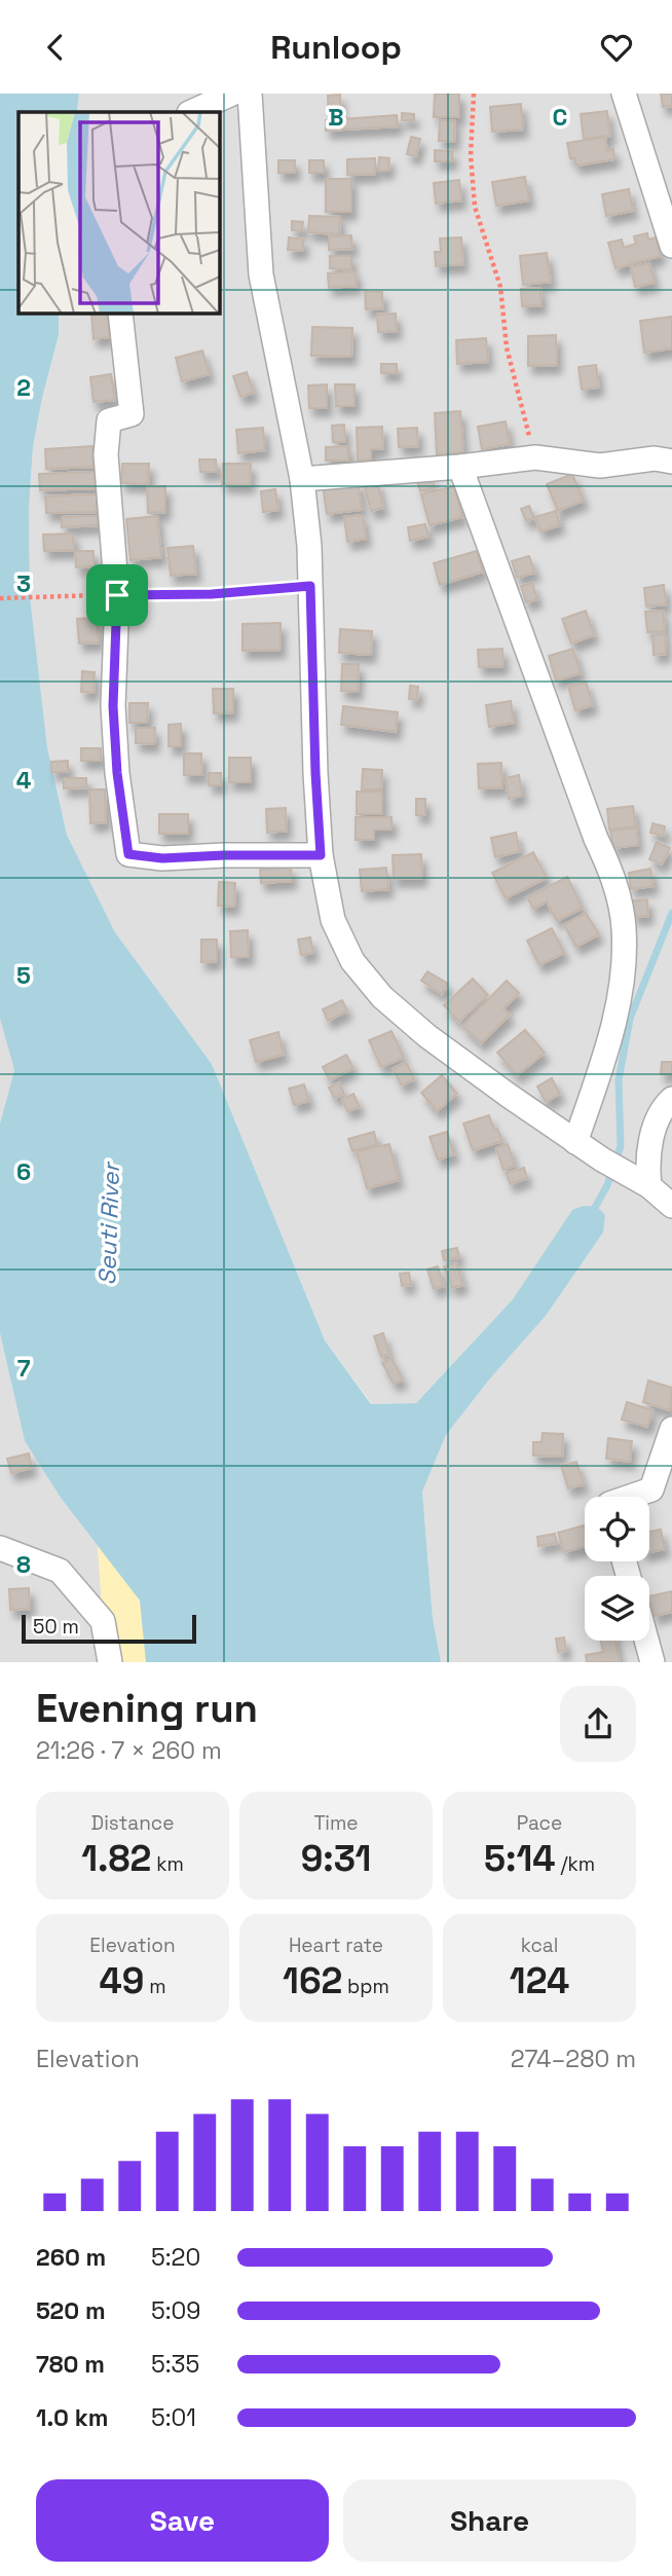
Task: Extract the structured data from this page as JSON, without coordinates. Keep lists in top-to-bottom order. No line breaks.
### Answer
{"water":["Seuti River"],"scale_bar":"50 m","page":{"header":"Runloop","scale":"50 m","heading":["Evening run","21:26 · 7 × 260 m"],"stats":[["Distance","1.82 km"],["Time","9:31"],["Pace","5:14 /km"],["Elevation","49 m"],["Heart rate","162 bpm"],["kcal","124"]],"chart":["Elevation","274–280 m"],"list":[{"name":"260 m","note":"5:20"},{"name":"520 m","note":"5:09"},{"name":"780 m","note":"5:35"},{"name":"1.0 km","note":"5:01"}],"buttons":["Save","Share"]},"grid":{"columns":["B","C"],"rows":["2","3","4","5","6","7","8"]}}
